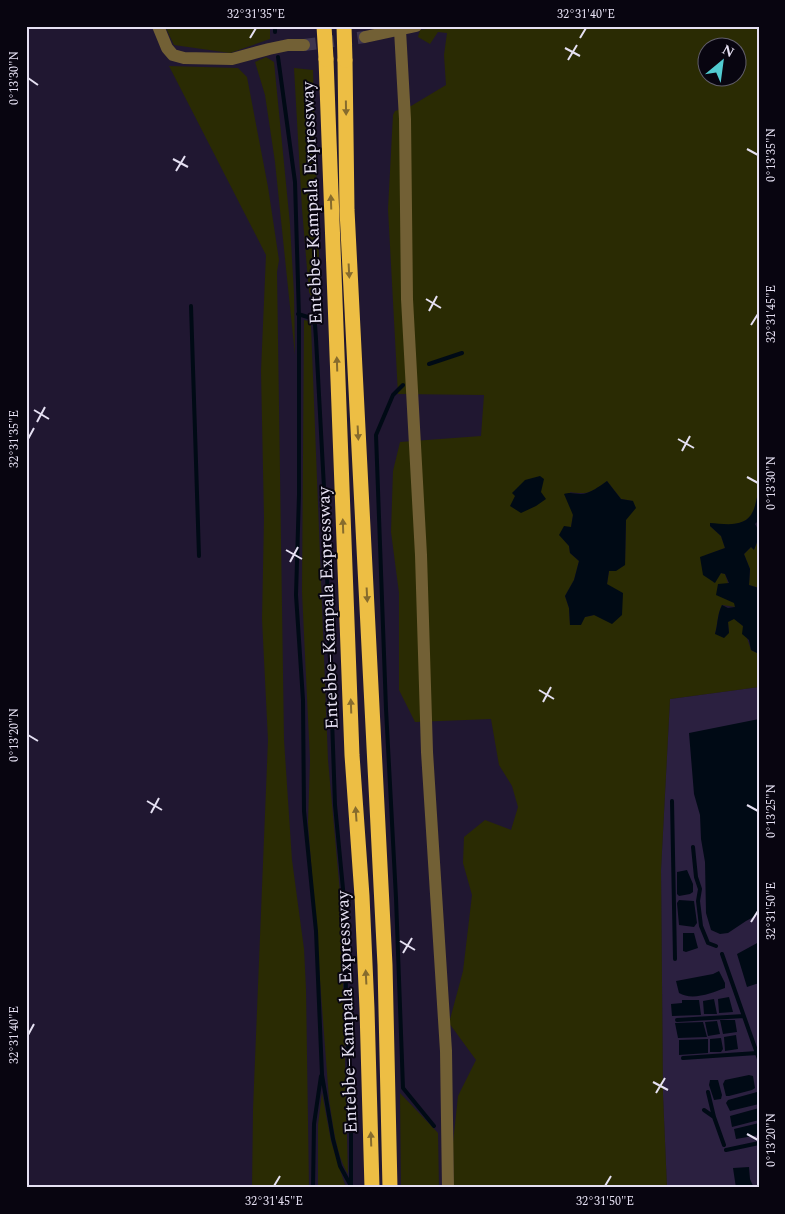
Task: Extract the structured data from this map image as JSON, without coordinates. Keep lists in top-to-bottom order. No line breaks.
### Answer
{"streets":{"highway":["Entebbe–Kampala Expressway"]},"north":"top right","coordinates":["32°31'35\"E","32°31'40\"E","0°13'30\"N","0°13'35\"N","32°31'45\"E","0°13'20\"N","0°13'25\"N","32°31'50\"E"]}
